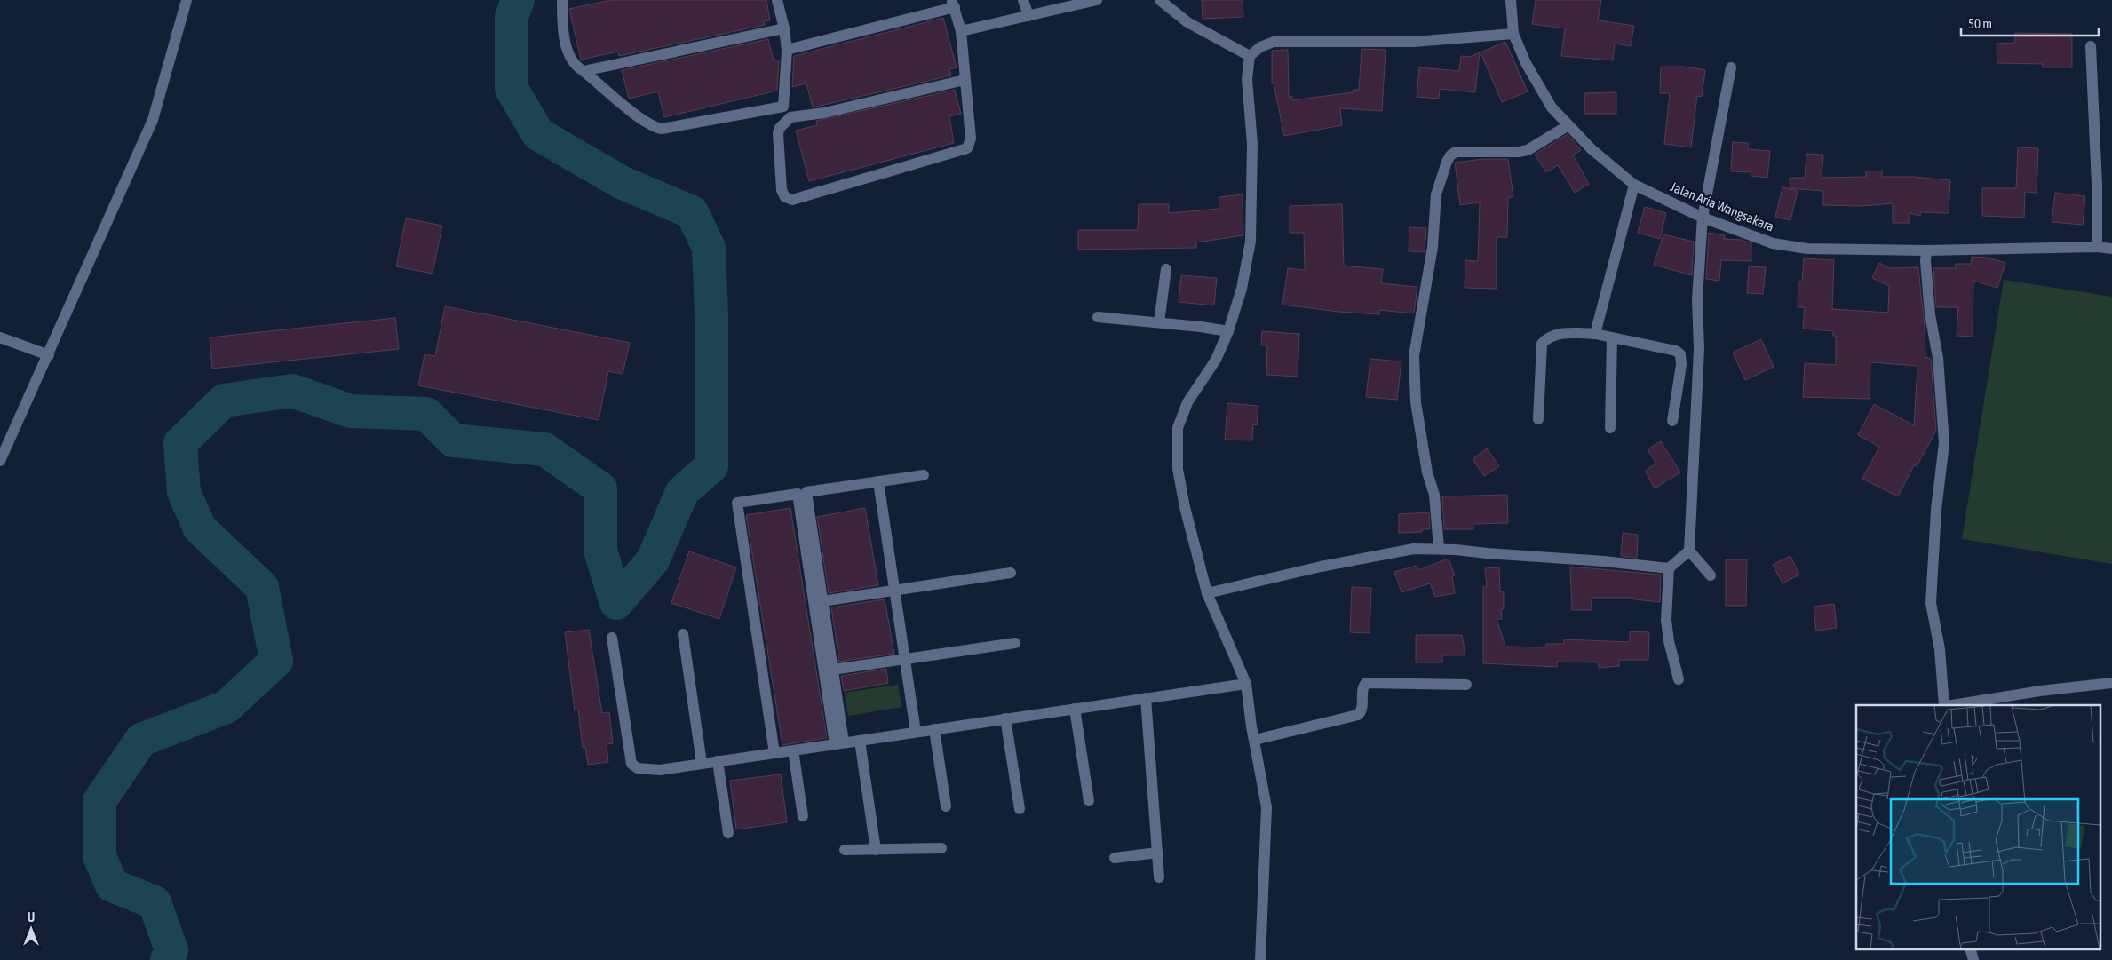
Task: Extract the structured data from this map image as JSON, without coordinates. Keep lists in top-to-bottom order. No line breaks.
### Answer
{"streets":{"street":["Jalan Aria Wangsakara"]},"scale_bar":"50 m","north":"top"}
